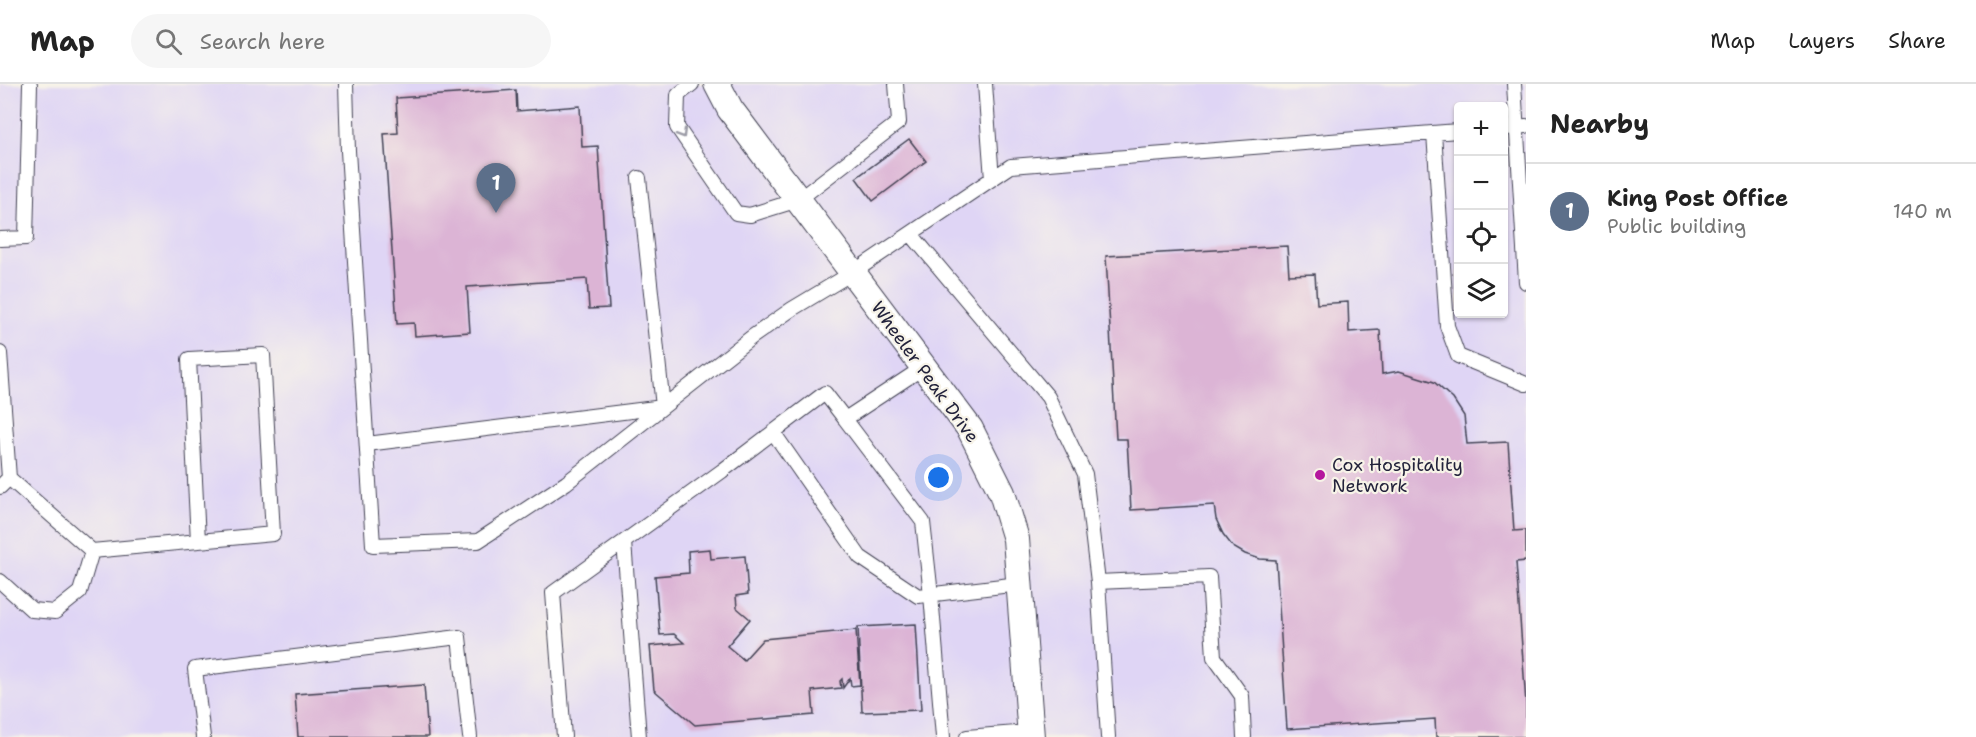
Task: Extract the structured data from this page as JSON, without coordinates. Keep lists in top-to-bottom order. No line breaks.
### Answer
{"streets":{"street":["Wheeler Peak Drive"]},"places":["Cox Hospitality Network"],"page":{"header":"Map","search":"Search here","nav":["Map","Layers","Share"],"heading":"Nearby","map_buttons":["+","−"],"list":[{"mark":"1","name":"King Post Office","note":"Public building","value":"140 m"}],"pins":"1"}}
